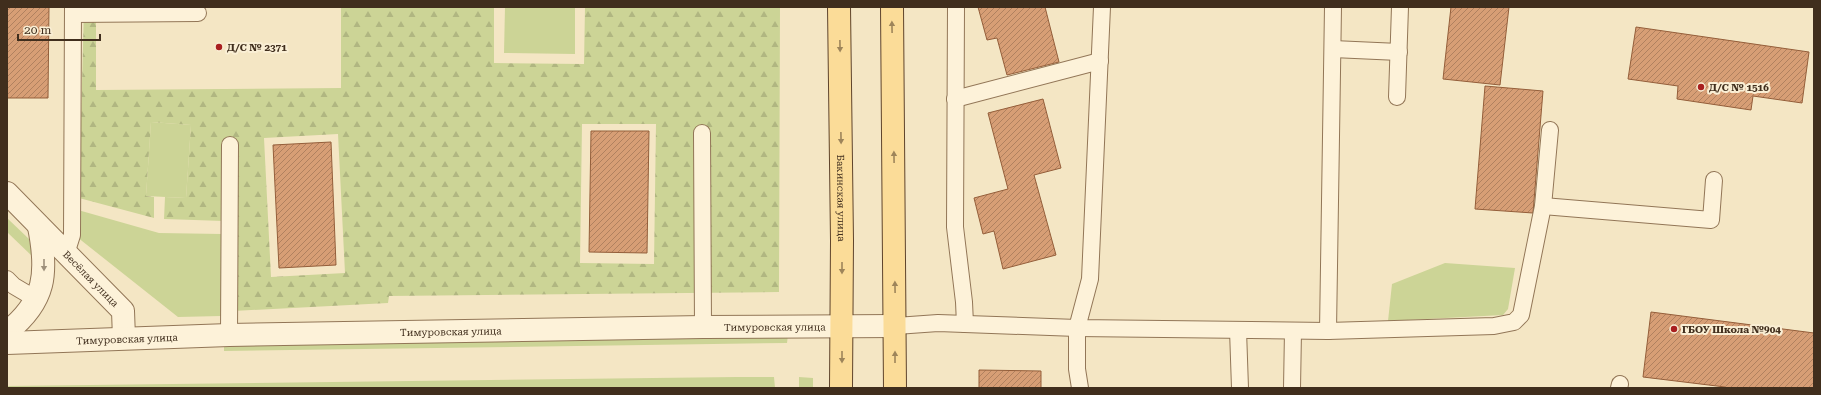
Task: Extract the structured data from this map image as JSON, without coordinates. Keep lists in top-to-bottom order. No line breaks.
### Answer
{"streets":{"main road":["Бакинская улица"],"street":["Весёлая улица","Тимуровская улица"]},"crossings":[["Бакинская улица","Тимуровская улица"],["Весёлая улица","Тимуровская улица"]],"places":["Д/C № 2371","Д/C № 1516","ГБОУ Школа №904"],"scale_bar":"20 m"}
